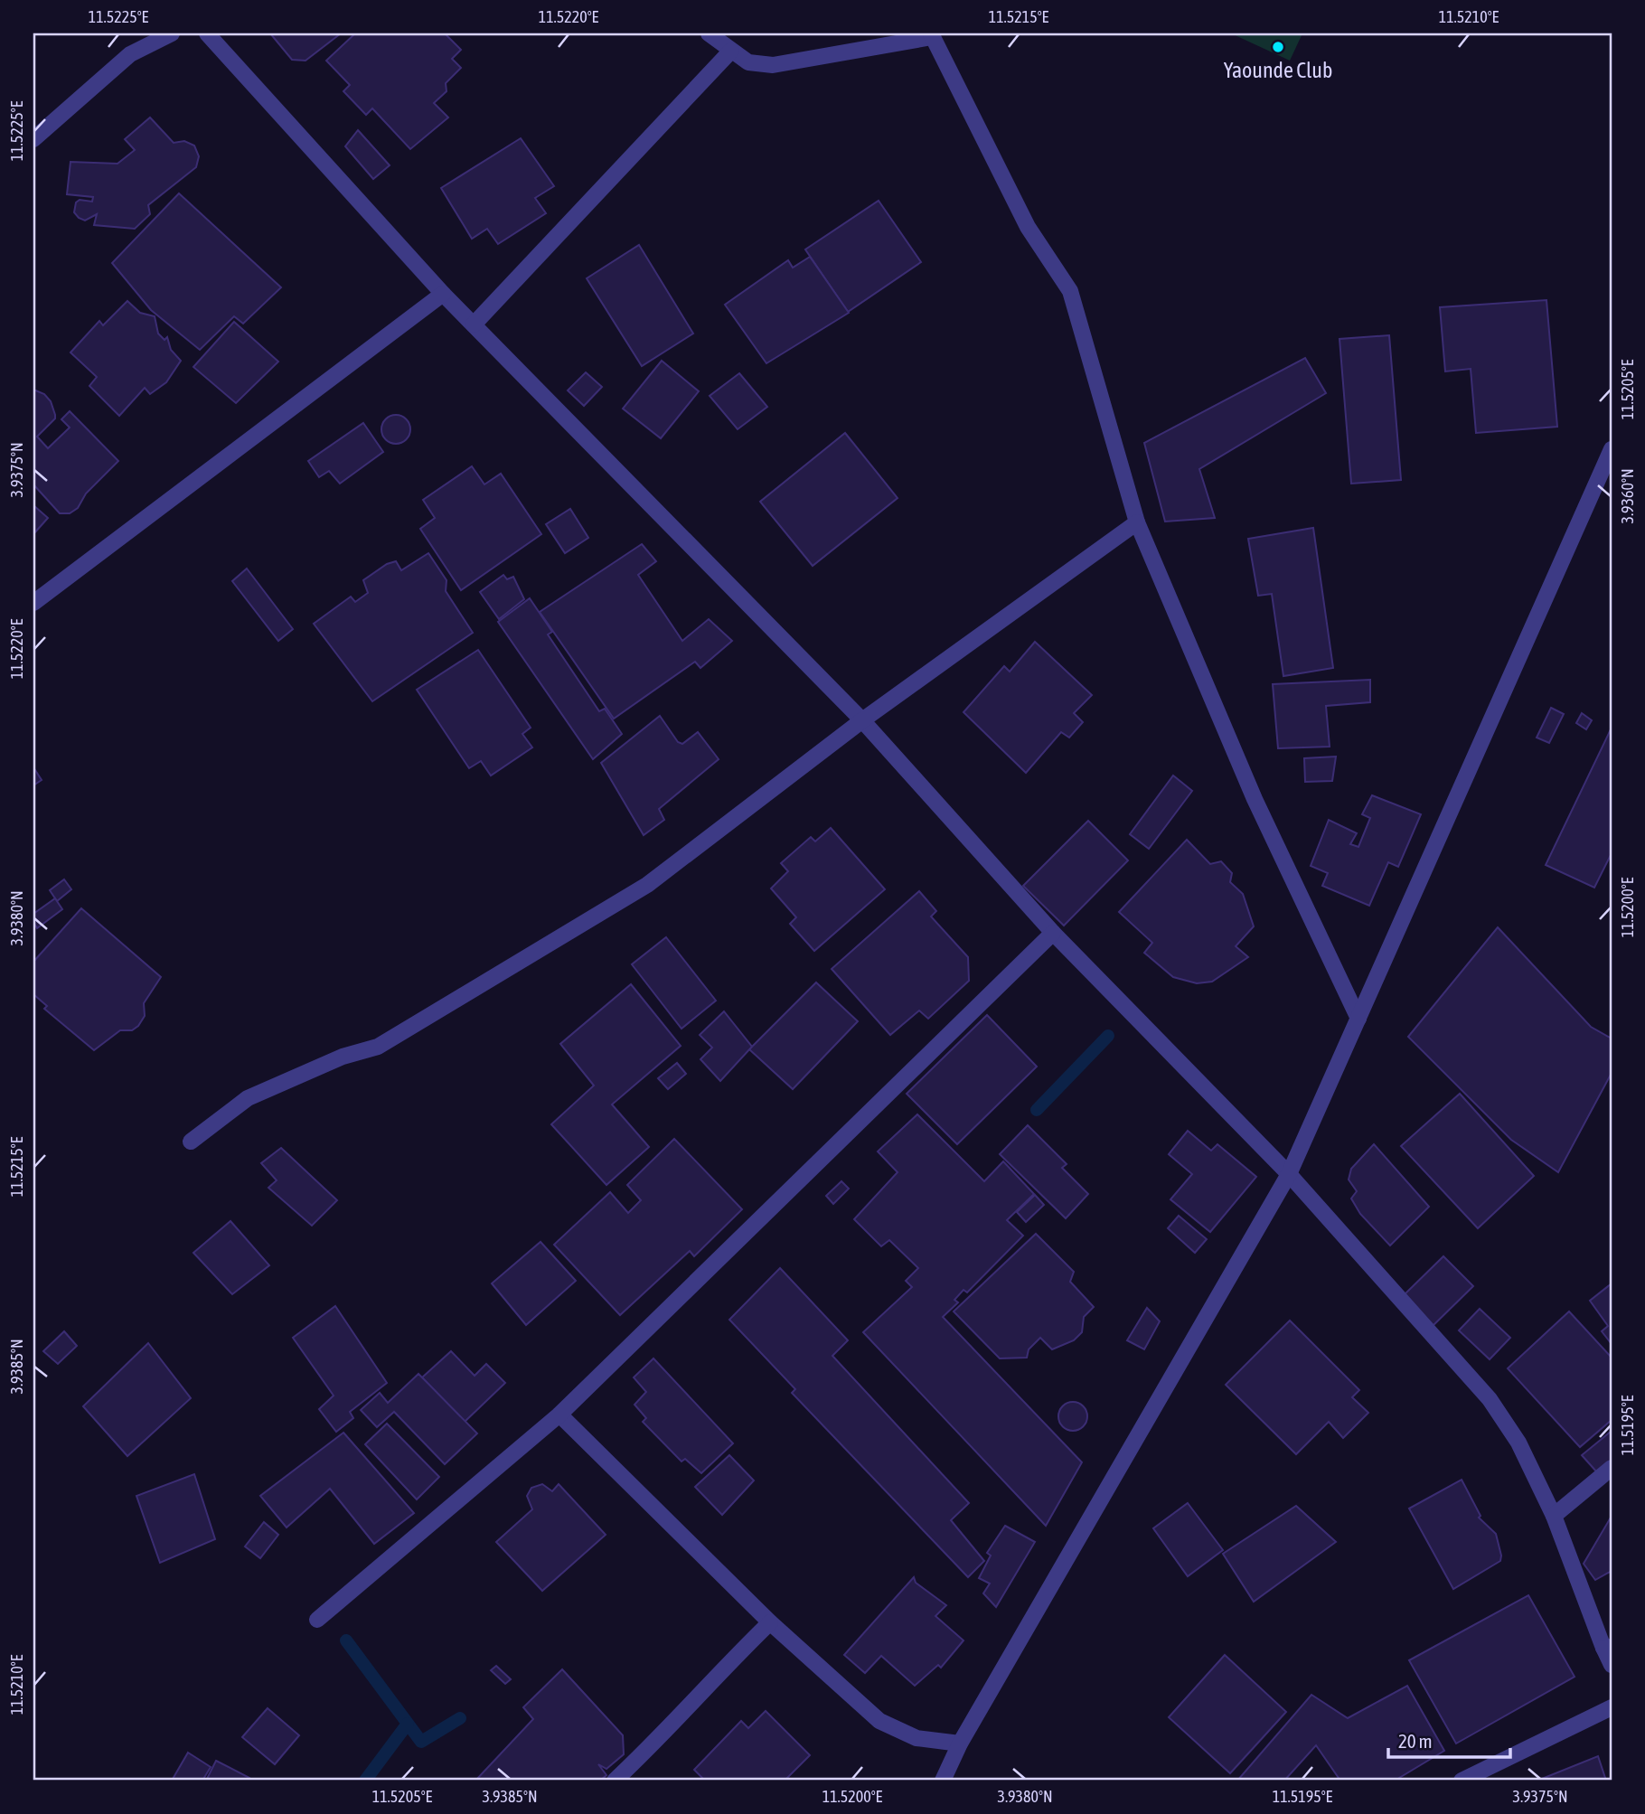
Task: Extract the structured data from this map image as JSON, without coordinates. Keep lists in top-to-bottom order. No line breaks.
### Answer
{"places":["Yaounde Club"],"scale_bar":"20 m","coordinates":["11.5225°E","11.5220°E","11.5215°E","11.5210°E","11.5205°E","3.9375°N","3.9360°N","11.5200°E","3.9380°N","3.9385°N","11.5195°E"]}
